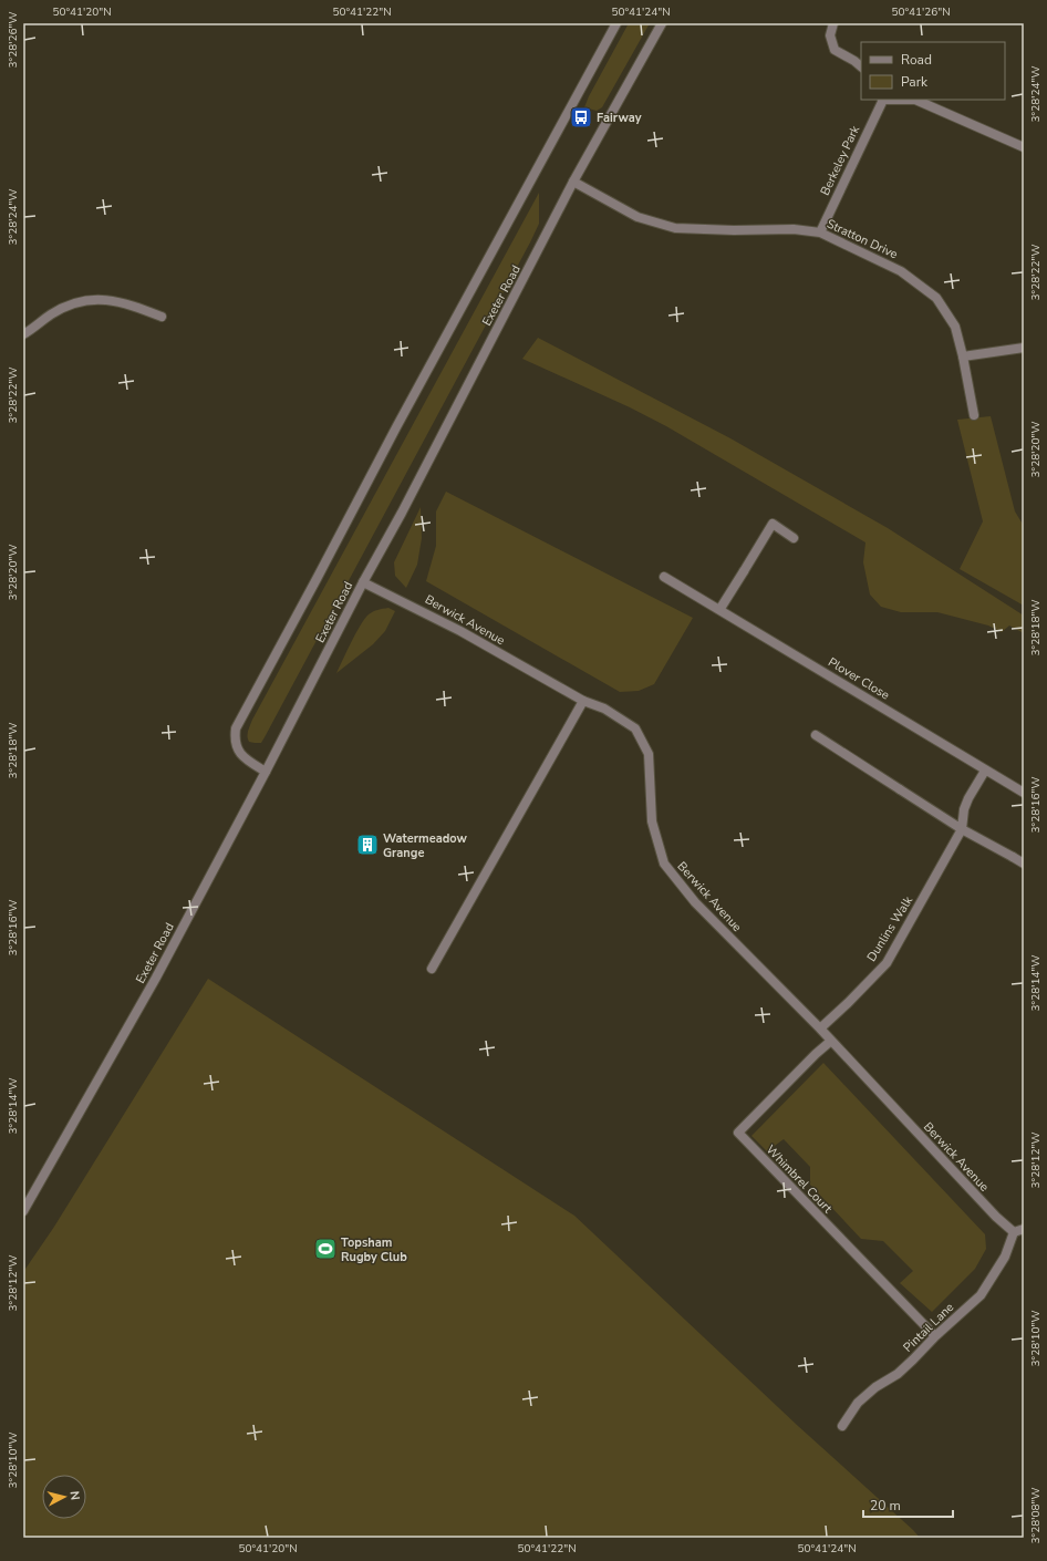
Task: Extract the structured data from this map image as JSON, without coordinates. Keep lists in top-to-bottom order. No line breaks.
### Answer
{"streets":{"street":["Berkeley Park","Stratton Drive","Exeter Road","Berwick Avenue","Plover Close","Dunlins Walk","Whimbrel Court","Pintail Lane"]},"crossings":[["Berkeley Park","Stratton Drive"],["Stratton Drive","Exeter Road"],["Exeter Road","Berwick Avenue"],["Berwick Avenue","Dunlins Walk"],["Berwick Avenue","Whimbrel Court"],["Berwick Avenue","Pintail Lane"],["Whimbrel Court","Pintail Lane"]],"places":{"bus stop":["Fairway"],"building":["Watermeadow Grange"],"sports":["Topsham Rugby Club"]},"legend":["Road","Park"],"scale_bar":"20 m","north":"right","coordinates":["50°41'20\"N","50°41'22\"N","50°41'24\"N","50°41'26\"N","3°28'26\"W","3°28'24\"W","3°28'22\"W","3°28'20\"W","3°28'18\"W","3°28'16\"W","3°28'14\"W","3°28'12\"W","3°28'10\"W","3°28'08\"W"]}
